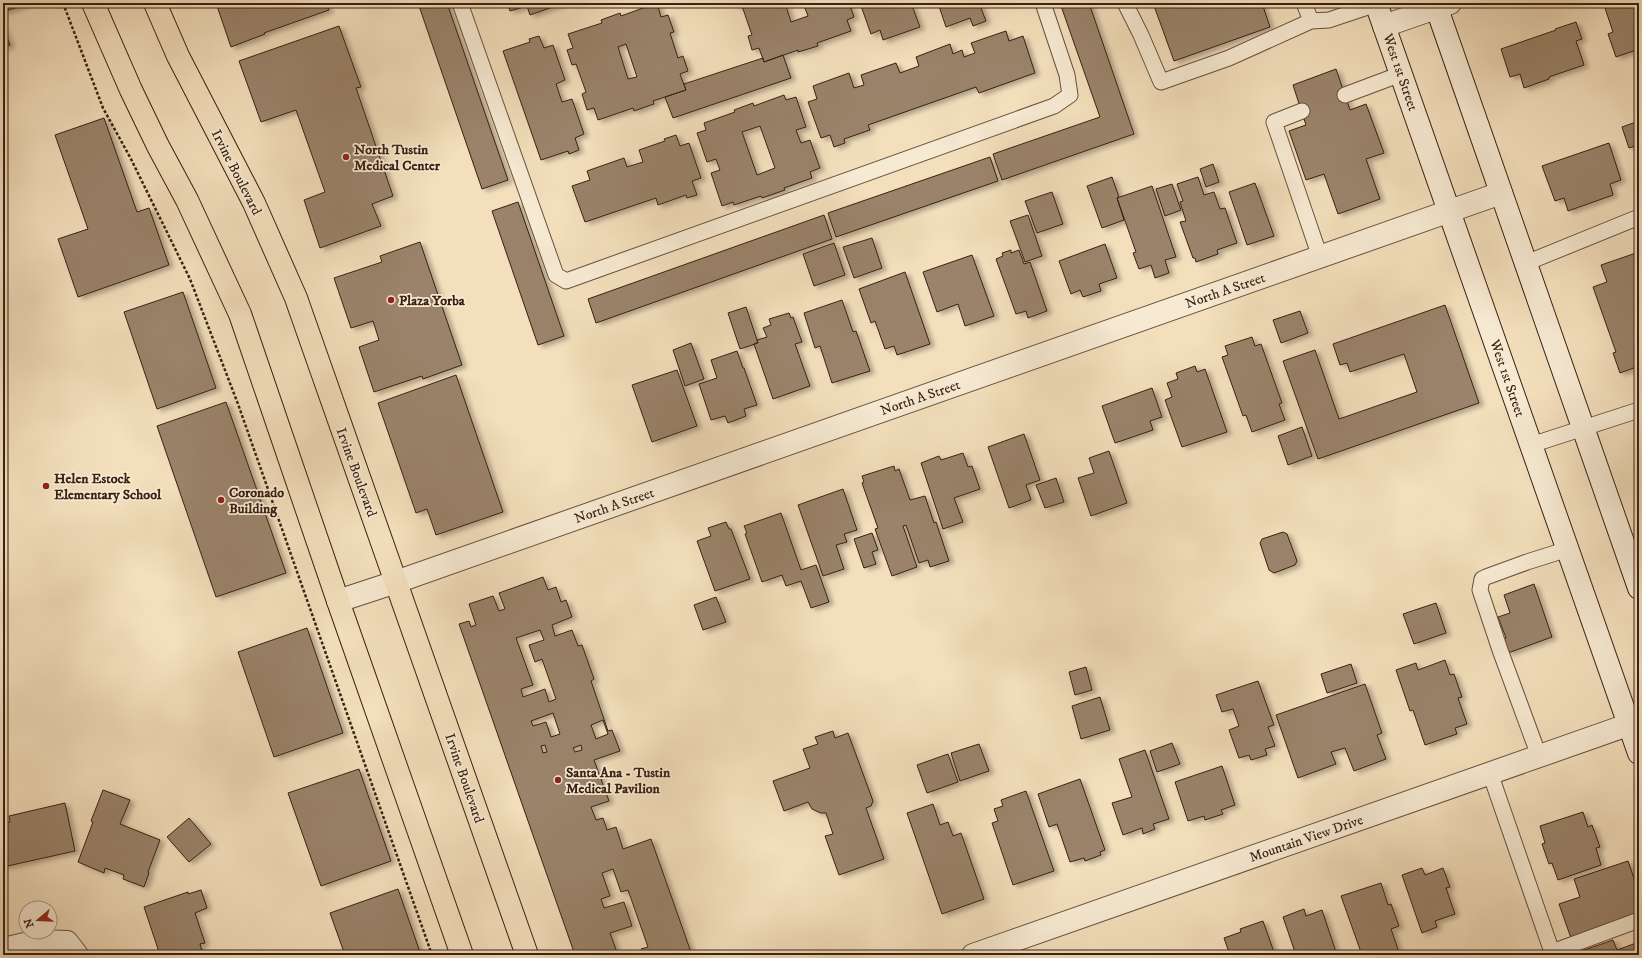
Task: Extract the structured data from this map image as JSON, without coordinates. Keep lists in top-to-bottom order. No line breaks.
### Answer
{"streets":{"main road":["Irvine Boulevard"],"street":["West 1st Street","North A Street","Mountain View Drive"]},"crossings":[["West 1st Street","North A Street"],["West 1st Street","Mountain View Drive"],["Irvine Boulevard","North A Street"]],"places":["North Tustin Medical Center","Plaza Yorba","Helen Estock Elementary School","Coronado Building","Santa Ana - Tustin Medical Pavilion"],"north":"left"}
